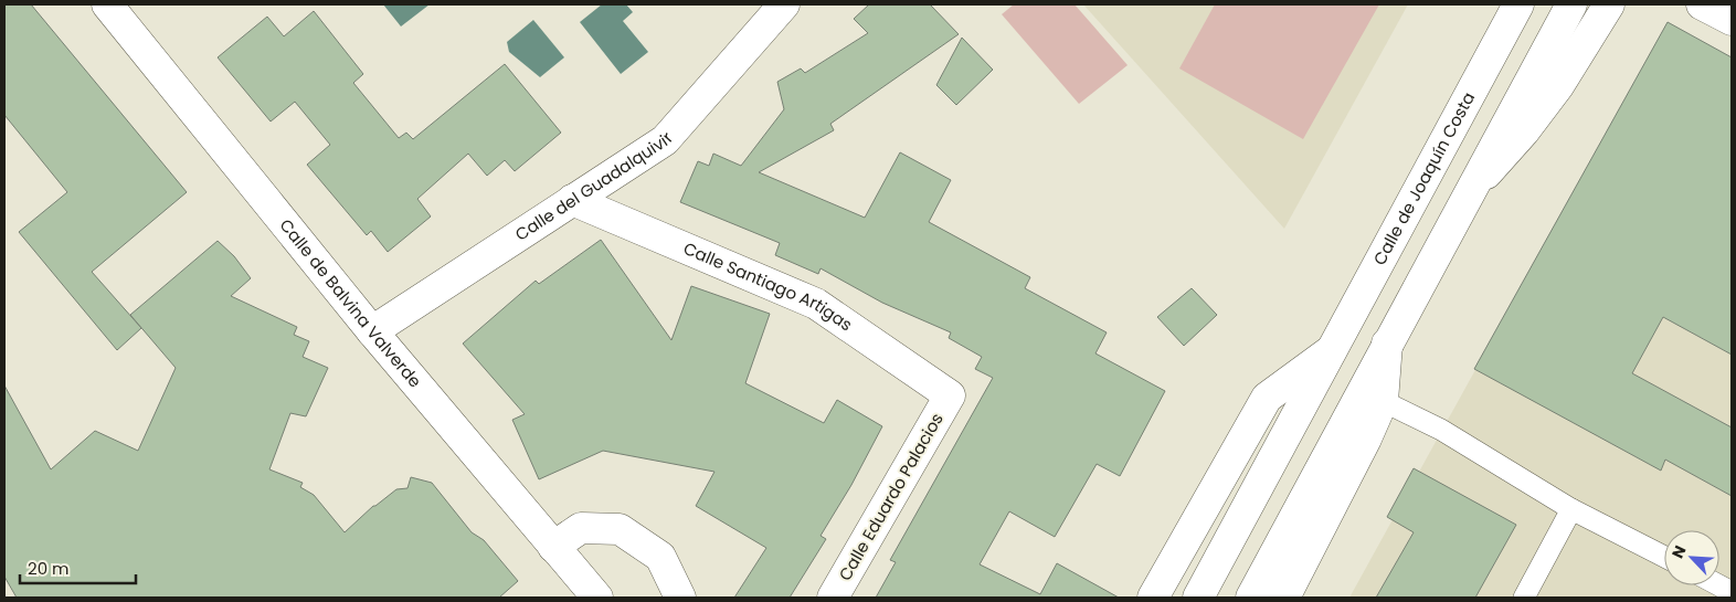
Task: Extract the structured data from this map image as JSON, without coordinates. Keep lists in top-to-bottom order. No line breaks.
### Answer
{"streets":{"street":["Calle de Joaquín Costa","Calle del Guadalquivir","Calle Santiago Artigas","Calle de Balvina Valverde","Calle Eduardo Palacios"]},"crossings":[["Calle del Guadalquivir","Calle Santiago Artigas"],["Calle del Guadalquivir","Calle de Balvina Valverde"],["Calle Santiago Artigas","Calle Eduardo Palacios"]],"scale_bar":"20 m","north":"top left"}
